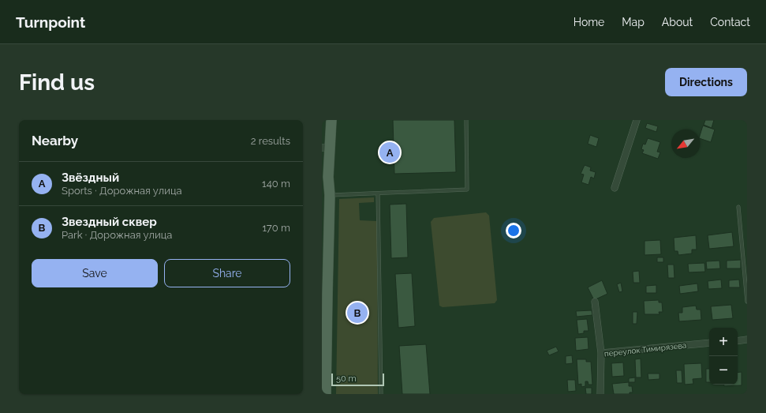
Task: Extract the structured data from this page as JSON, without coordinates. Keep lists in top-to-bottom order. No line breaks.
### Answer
{"streets":{"street":["переулок Тимирязева"]},"scale_bar":"50 m","north":"bottom left","page":{"header":"Turnpoint","nav":["Home","Map","About","Contact"],"buttons":["Directions",["Save","Share"]],"title":"Find us","heading":["Nearby","2 results"],"pins":["A","B"],"list":[{"mark":"A","name":"Звёздный","note":"Sports · Дорожная улица","value":"140 m"},{"mark":"B","name":"Звездный сквер","note":"Park · Дорожная улица","value":"170 m"}],"map_buttons":["+","−"],"scale":"50 m"}}
